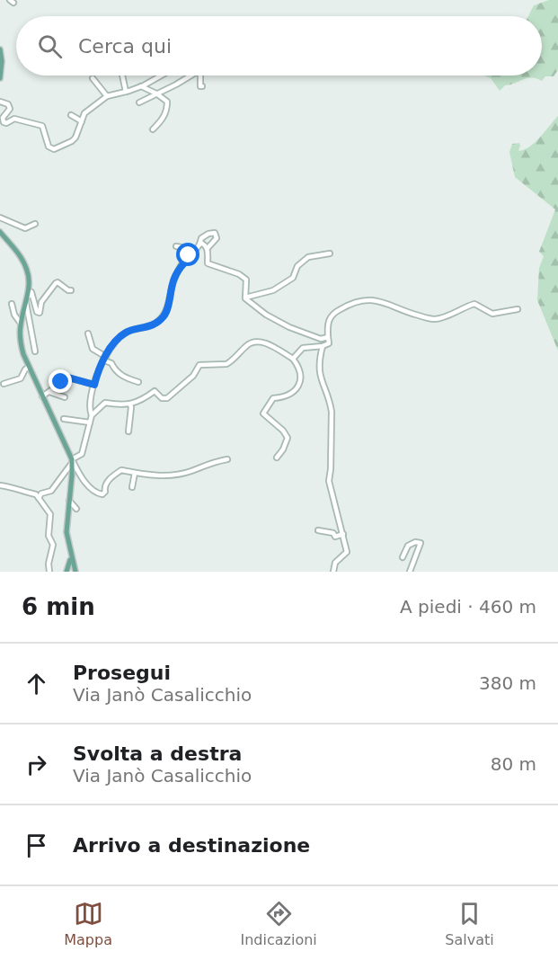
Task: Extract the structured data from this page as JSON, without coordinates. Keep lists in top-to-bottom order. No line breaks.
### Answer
{"page":{"search":"Cerca qui","heading":["6 min","A piedi · 460 m"],"list":[["Prosegui","Via Janò Casalicchio","380 m"],["Svolta a destra","Via Janò Casalicchio","80 m"],"Arrivo a destinazione"],"nav":["Mappa","Indicazioni","Salvati"]}}
